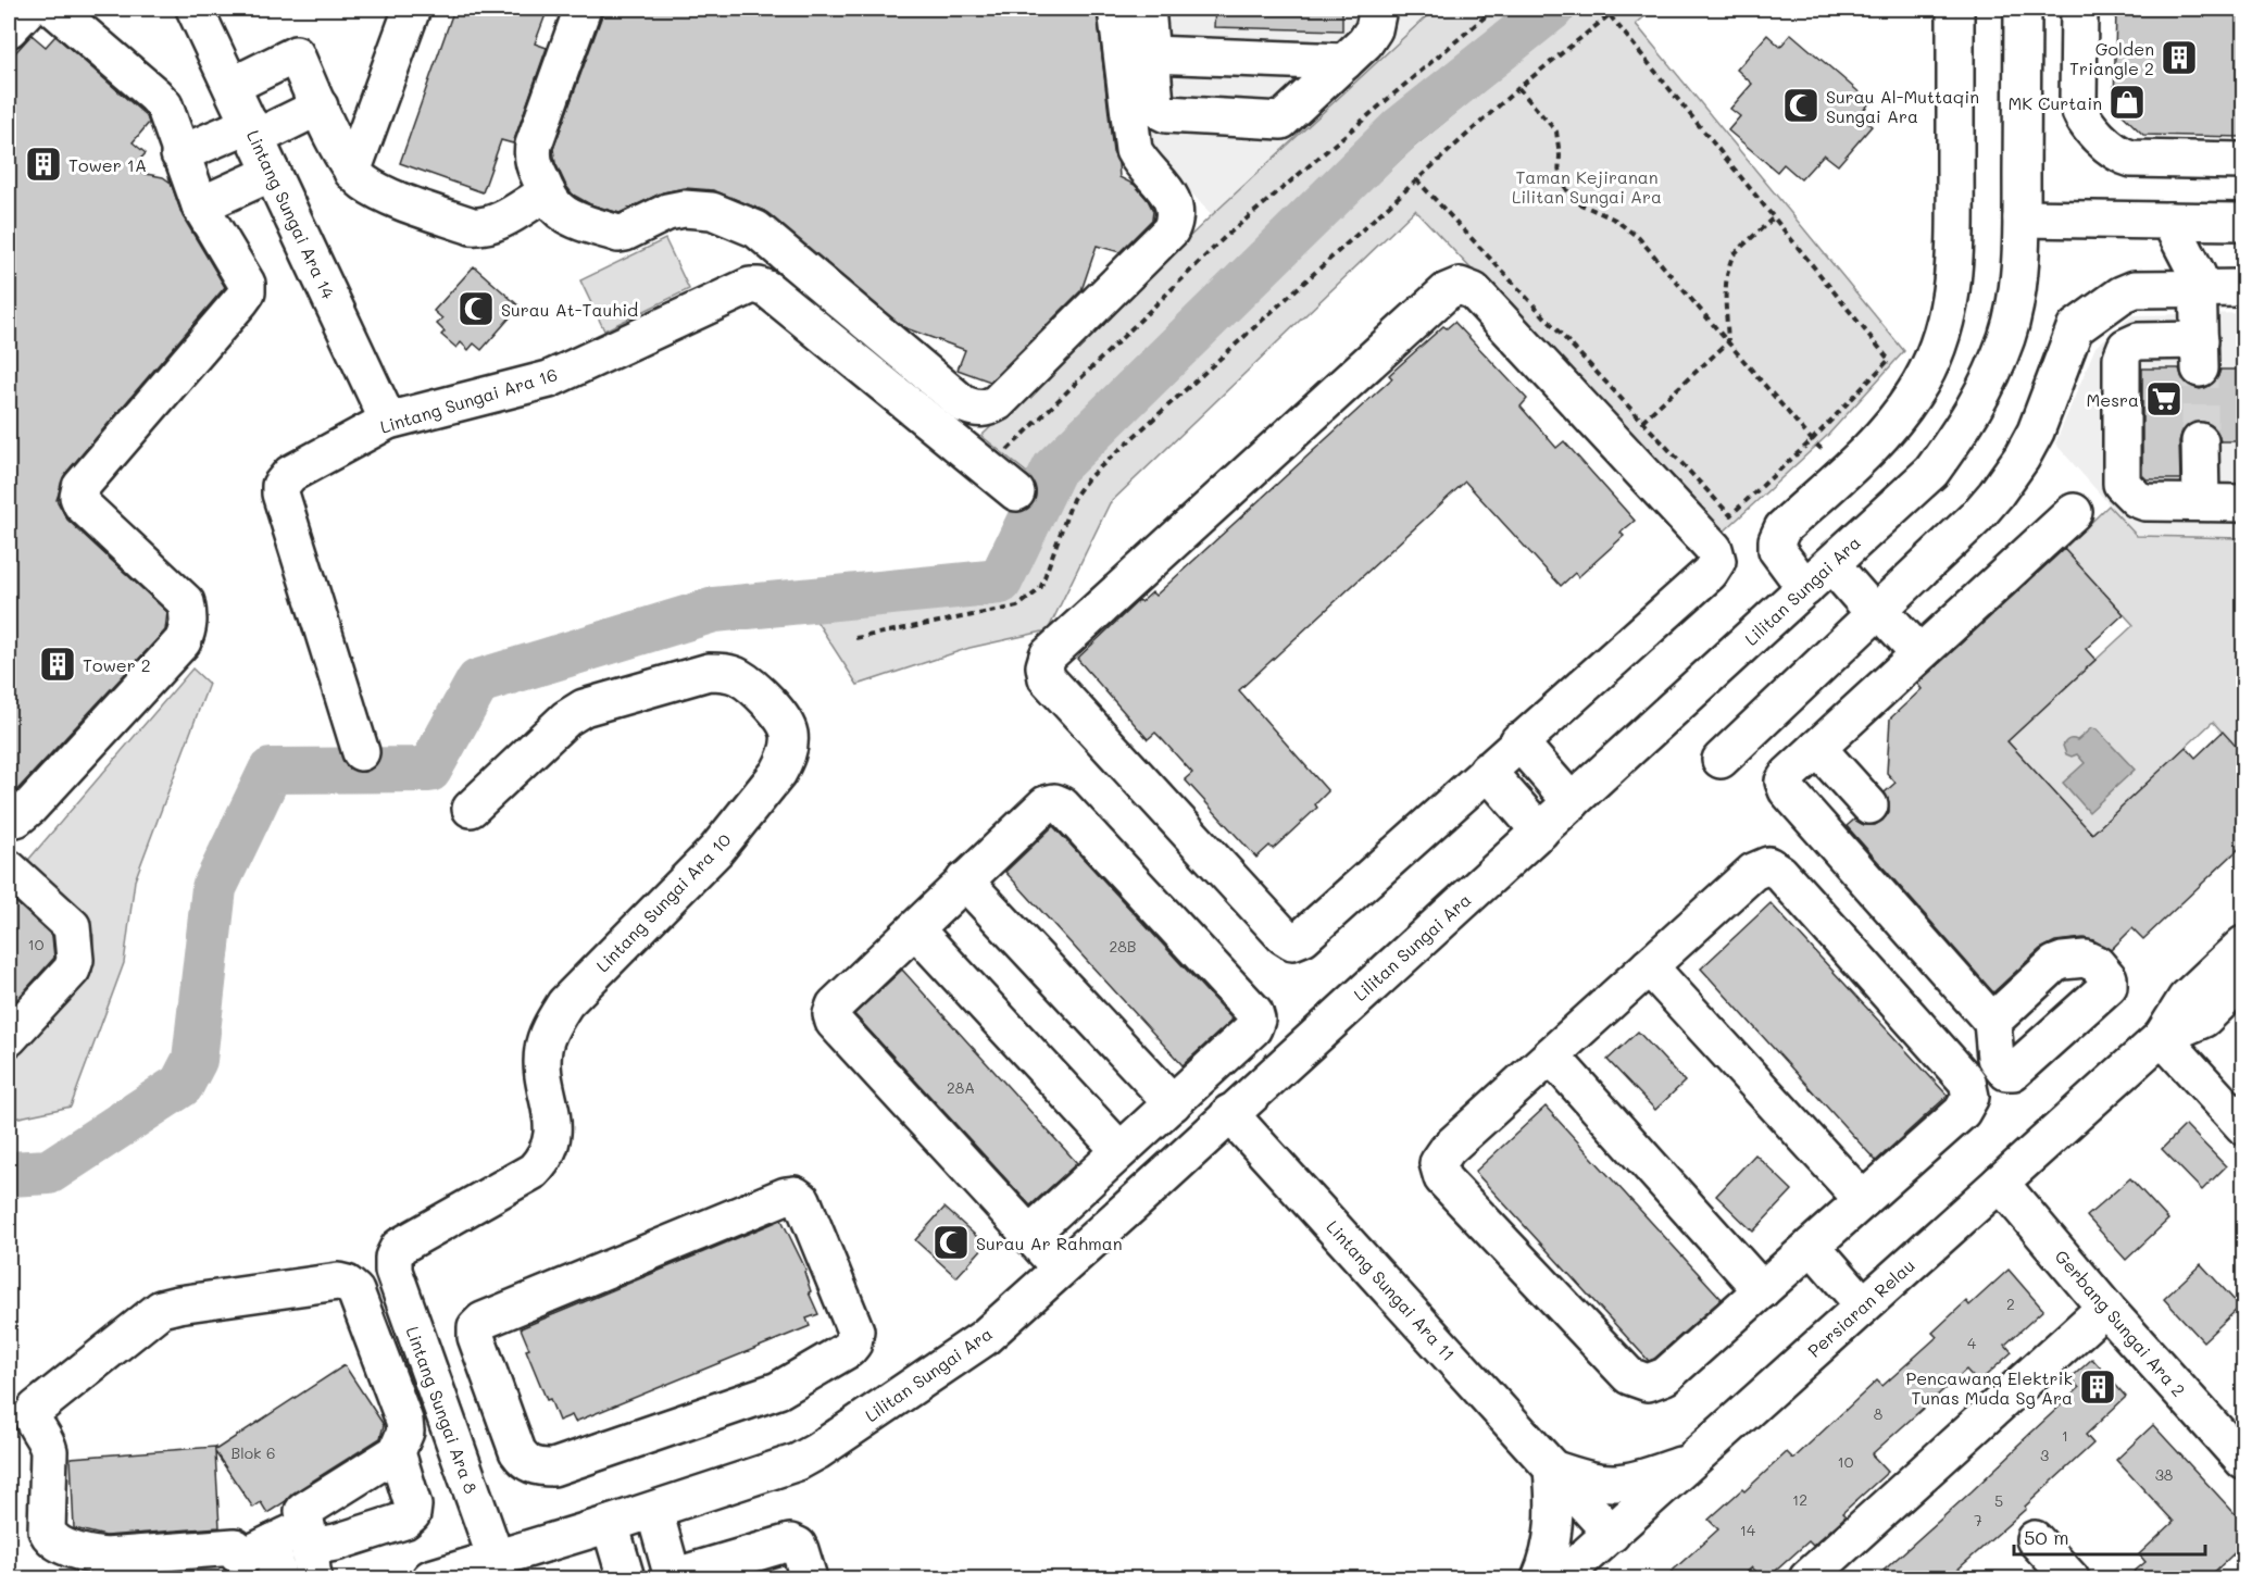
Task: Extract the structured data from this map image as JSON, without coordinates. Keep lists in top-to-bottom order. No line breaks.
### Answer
{"streets":{"street":["Lintang Sungai Ara 14","Lintang Sungai Ara 16","Lilitan Sungai Ara","Lintang Sungai Ara 10","Lintang Sungai Ara 11","Persiaran Relau","Gerbang Sungai Ara 2","Lintang Sungai Ara 8"]},"crossings":[["Lintang Sungai Ara 14","Lintang Sungai Ara 16"],["Lilitan Sungai Ara","Lintang Sungai Ara 11"],["Lilitan Sungai Ara","Lintang Sungai Ara 8"],["Lintang Sungai Ara 10","Lintang Sungai Ara 8"],["Lintang Sungai Ara 11","Persiaran Relau"],["Persiaran Relau","Gerbang Sungai Ara 2"]],"parks":["Taman Kejiranan Lilitan Sungai Ara"],"places":{"building":["Golden Triangle 2","Tower 1A","Tower 2","Pencawang Elektrik Tunas Muda Sg Ara"],"shop":["MK Curtain"],"mosque":["Surau Al-Muttaqin Sungai Ara","Surau At-Tauhid","Surau Ar Rahman"],"supermarket":["Mesra"]},"house_numbers":["10","28B","28A","2","4","8","1","Blok 6","3","10","38","12","5","7","14"],"scale_bar":"50 m"}
